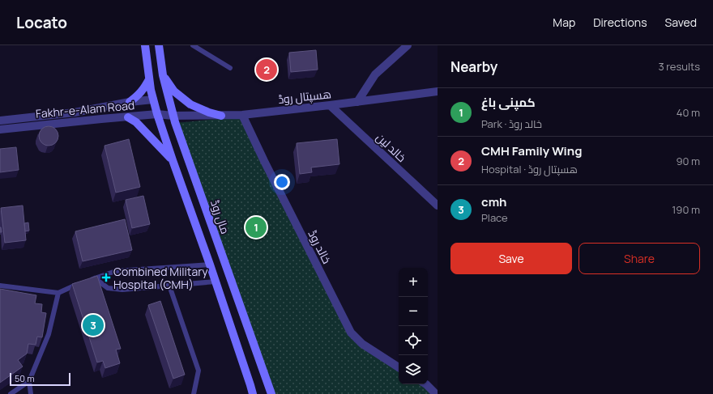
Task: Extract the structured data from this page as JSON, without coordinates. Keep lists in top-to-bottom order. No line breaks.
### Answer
{"streets":{"main road":["مال روڈ"],"street":["ھسپتال روڈ","Fakhr-e-Alam Road","خالد لین","خالد روڈ"]},"crossings":[["ھسپتال روڈ","Fakhr-e-Alam Road"],["ھسپتال روڈ","خالد لین"],["ھسپتال روڈ","مال روڈ"],["ھسپتال روڈ","خالد روڈ"],["Fakhr-e-Alam Road","مال روڈ"]],"places":{"health":["Combined Military Hospital (CMH)"]},"scale_bar":"50 m","page":{"header":"Locato","nav":["Map","Directions","Saved"],"heading":["Nearby","3 results"],"pins":["2","1","3"],"list":[{"mark":"1","name":"کمپنی باغ","note":"Park · خالد روڈ","value":"40 m"},{"mark":"2","name":"CMH Family Wing","note":"Hospital · ھسپتال روڈ","value":"90 m"},{"mark":"3","name":"cmh","note":"Place","value":"190 m"}],"buttons":["Save","Share"],"map_buttons":["+","−"],"scale":"50 m"}}
